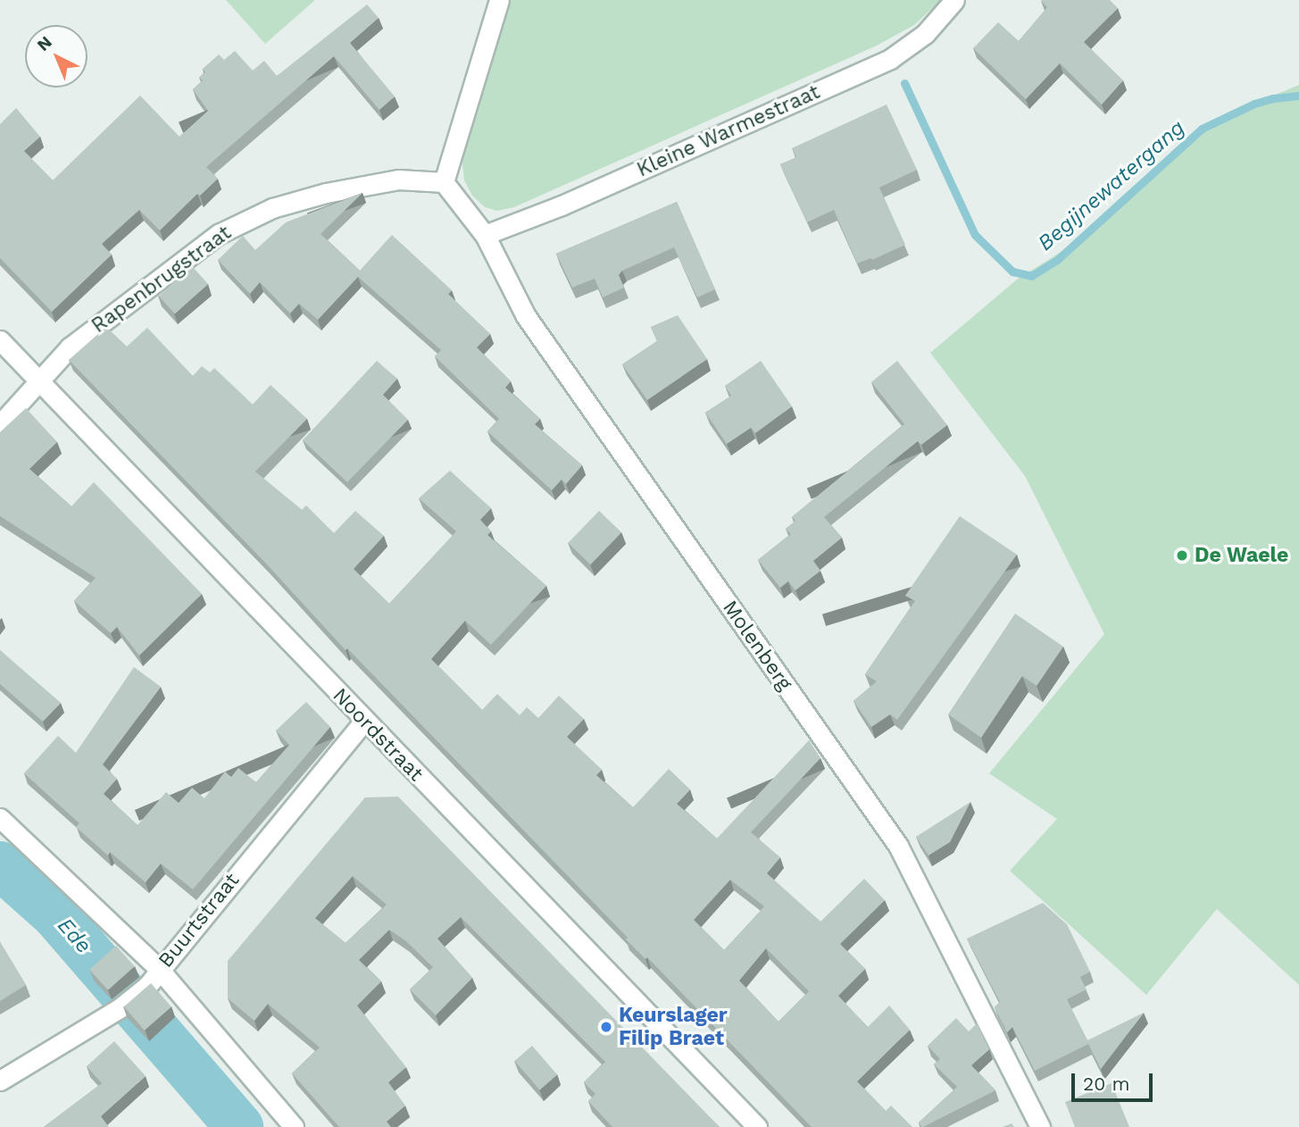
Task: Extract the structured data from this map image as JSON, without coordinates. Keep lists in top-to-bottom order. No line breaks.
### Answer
{"streets":{"street":["Kleine Warmestraat","Rapenbrugstraat","Molenberg","Noordstraat","Buurtstraat"]},"crossings":[["Kleine Warmestraat","Molenberg"],["Rapenbrugstraat","Molenberg"],["Rapenbrugstraat","Noordstraat"],["Noordstraat","Buurtstraat"]],"water":["Begijnewatergang","Ede"],"places":["De Waele","Keurslager Filip Braet"],"scale_bar":"20 m","north":"top left"}
